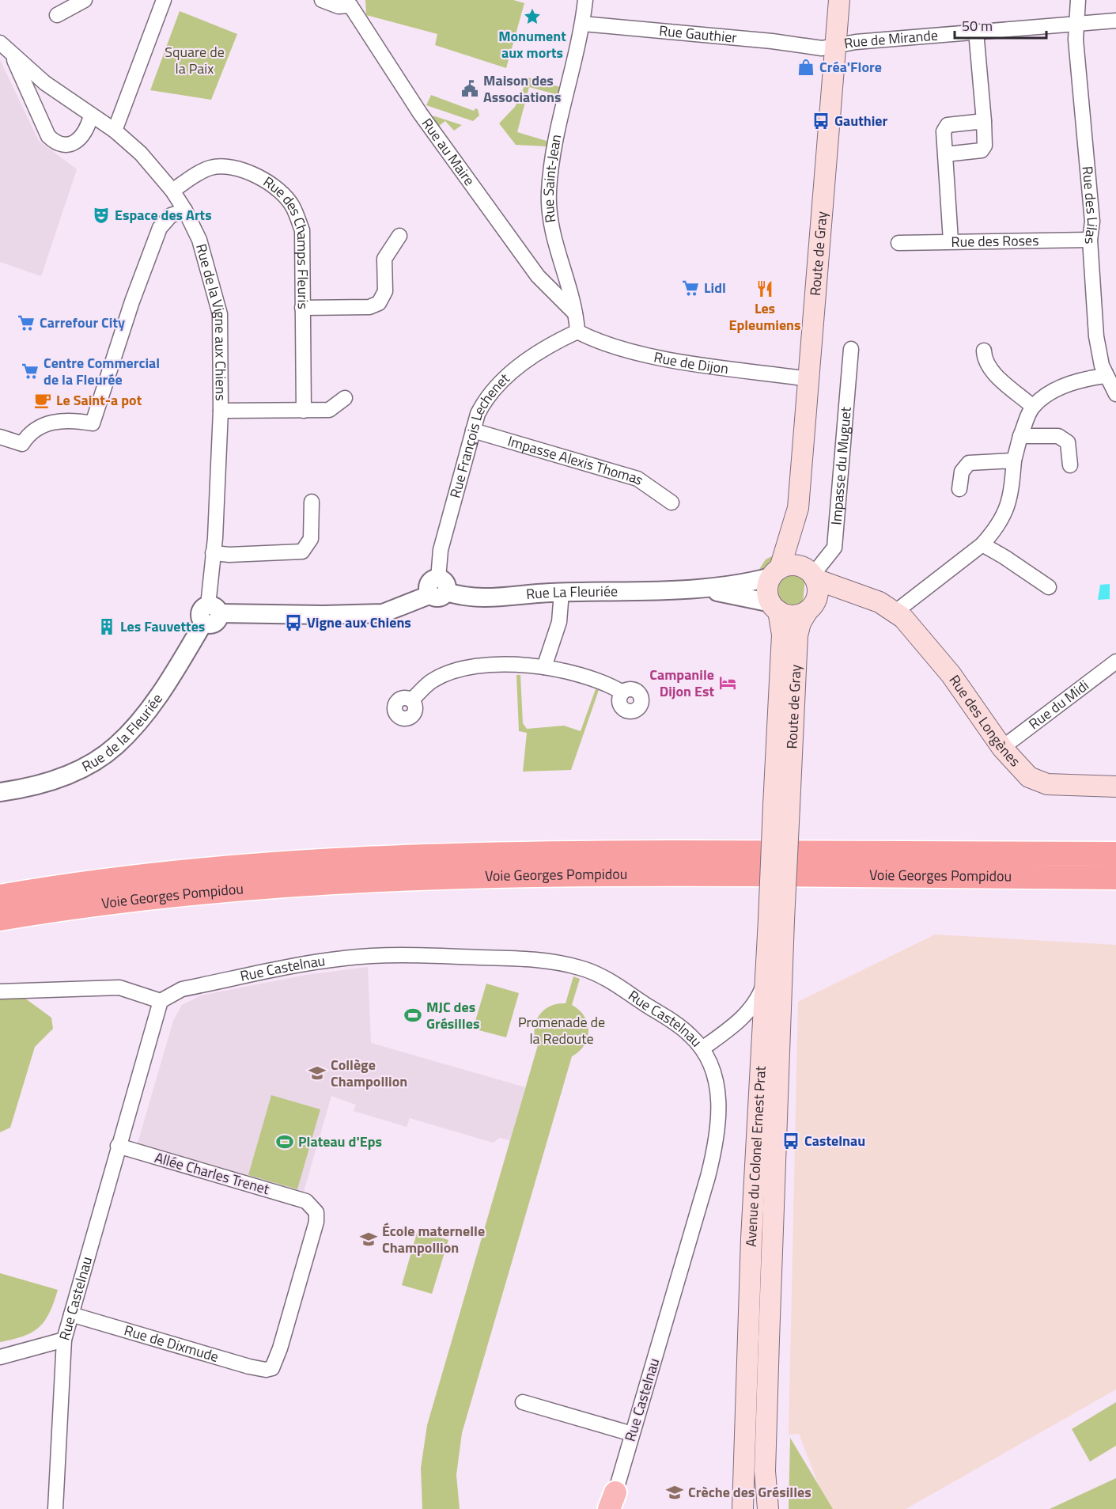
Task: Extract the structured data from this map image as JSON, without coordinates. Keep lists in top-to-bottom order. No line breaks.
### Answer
{"streets":{"highway":["Voie Georges Pompidou"],"main road":["Route de Gray","Rue des Longènes","Avenue du Colonel Ernest Prat"],"street":["Rue Gauthier","Rue de Mirande","Rue au Maire","Rue Saint-Jean","Rue des Lilas","Rue des Roses","Rue des Champs Fleuris","Rue de la Vigne aux Chiens","Rue de Dijon","Rue François Lechenet","Impasse Alexis Thomas","Impasse du Muguet","Rue La Fleuriée","Rue du Midi","Rue de la Fleuriée","Rue Castelnau","Allée Charles Trenet","Rue de Dixmude"]},"crossings":[["Rue Gauthier","Rue de Mirande"],["Rue Gauthier","Rue Saint-Jean"],["Rue Gauthier","Route de Gray"],["Rue de Mirande","Rue des Lilas"],["Rue de Mirande","Route de Gray"],["Rue au Maire","Rue Saint-Jean"],["Rue Saint-Jean","Rue de Dijon"],["Rue Saint-Jean","Rue François Lechenet"],["Rue des Lilas","Rue des Roses"],["Rue des Champs Fleuris","Rue de la Vigne aux Chiens"],["Route de Gray","Rue de Dijon"],["Route de Gray","Impasse du Muguet"],["Route de Gray","Rue La Fleuriée"],["Route de Gray","Rue des Longènes"],["Route de Gray","Avenue du Colonel Ernest Prat"],["Rue de la Vigne aux Chiens","Rue de la Fleuriée"],["Rue de Dijon","Rue François Lechenet"],["Rue François Lechenet","Impasse Alexis Thomas"],["Rue François Lechenet","Rue La Fleuriée"],["Impasse du Muguet","Rue La Fleuriée"],["Impasse du Muguet","Rue des Longènes"],["Rue La Fleuriée","Rue des Longènes"],["Rue du Midi","Rue des Longènes"],["Rue Castelnau","Allée Charles Trenet"],["Rue Castelnau","Rue de Dixmude"],["Allée Charles Trenet","Rue de Dixmude"]],"parks":["Square de la Paix","Promenade de la Redoute"],"places":{"place":["Monument aux morts"],"shop":["Créa'Flore"],"public building":["Maison des Associations"],"bus stop":["Gauthier","Vigne aux Chiens","Castelnau"],"theatre":["Espace des Arts"],"supermarket":["Lidl","Carrefour City","Centre Commercial de la Fleurée"],"restaurant":["Les Epleumiens"],"cafe":["Le Saint-a pot"],"building":["Les Fauvettes"],"hotel":["Campanile Dijon Est"],"sports":["MJC des Grésilles","Plateau d'Eps"],"school or university":["Collège Champollion","École maternelle Champollion","Crèche des Grésilles"]},"scale_bar":"50 m"}
